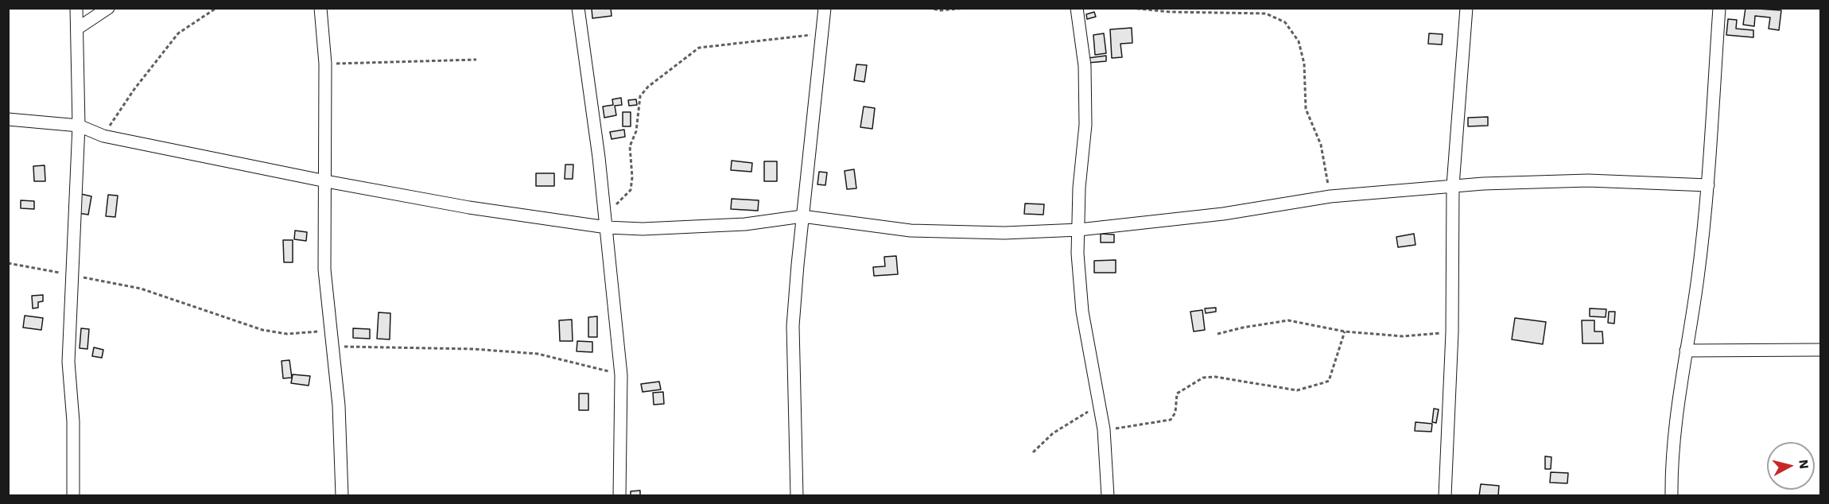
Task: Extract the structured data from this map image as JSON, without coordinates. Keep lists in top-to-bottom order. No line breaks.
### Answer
{"north":"right"}
